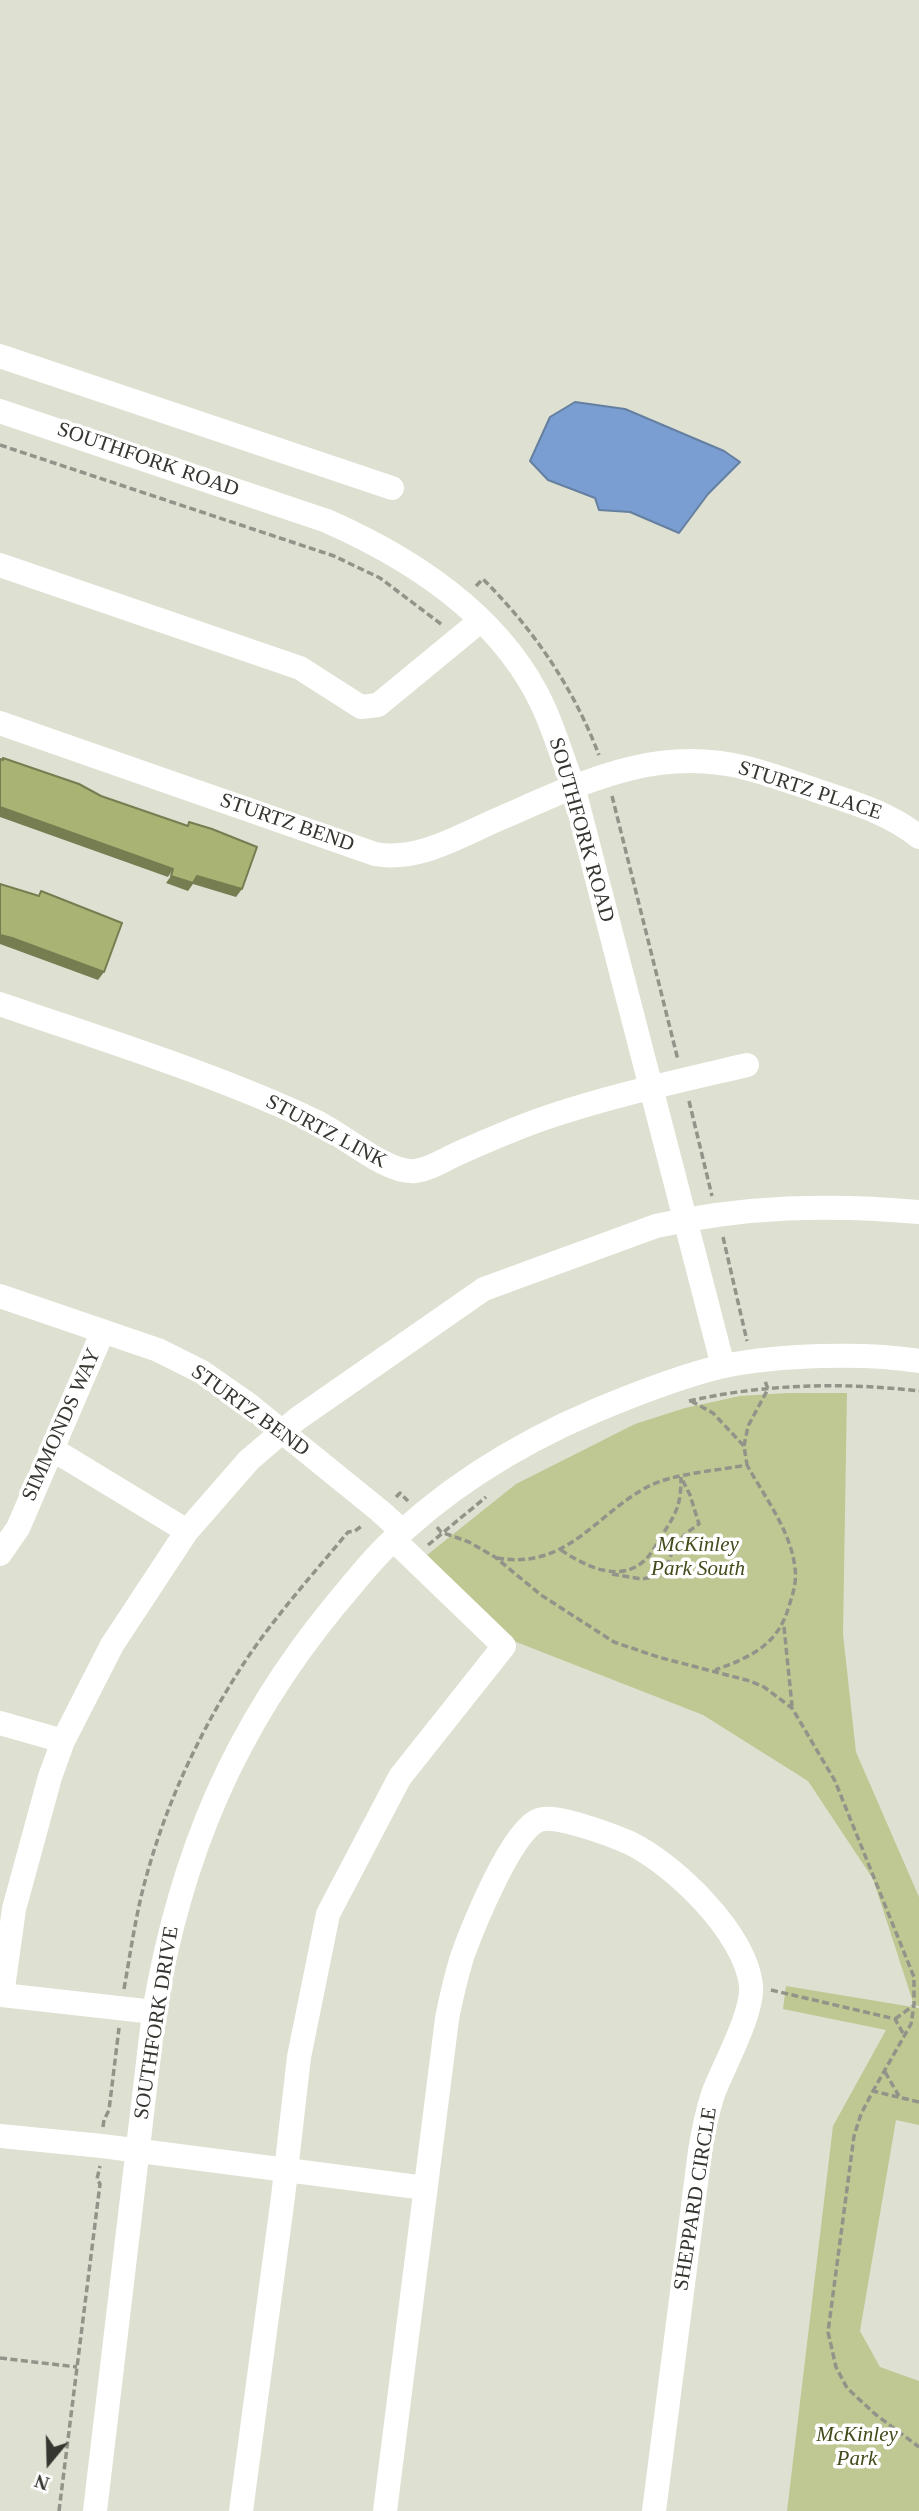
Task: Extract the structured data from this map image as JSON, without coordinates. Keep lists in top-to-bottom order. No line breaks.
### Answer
{"streets":{"street":["SOUTHFORK ROAD","STURTZ PLACE","STURTZ BEND","STURTZ LINK","SIMMONDS WAY","SOUTHFORK DRIVE","SHEPPARD CIRCLE"]},"crossings":[["SOUTHFORK ROAD","STURTZ PLACE"],["SOUTHFORK ROAD","STURTZ BEND"],["SOUTHFORK ROAD","STURTZ LINK"],["SOUTHFORK ROAD","SOUTHFORK DRIVE"],["STURTZ PLACE","STURTZ BEND"],["STURTZ BEND","SIMMONDS WAY"],["STURTZ BEND","SOUTHFORK DRIVE"]],"parks":["McKinley Park South","McKinley Park"],"north":"bottom"}
